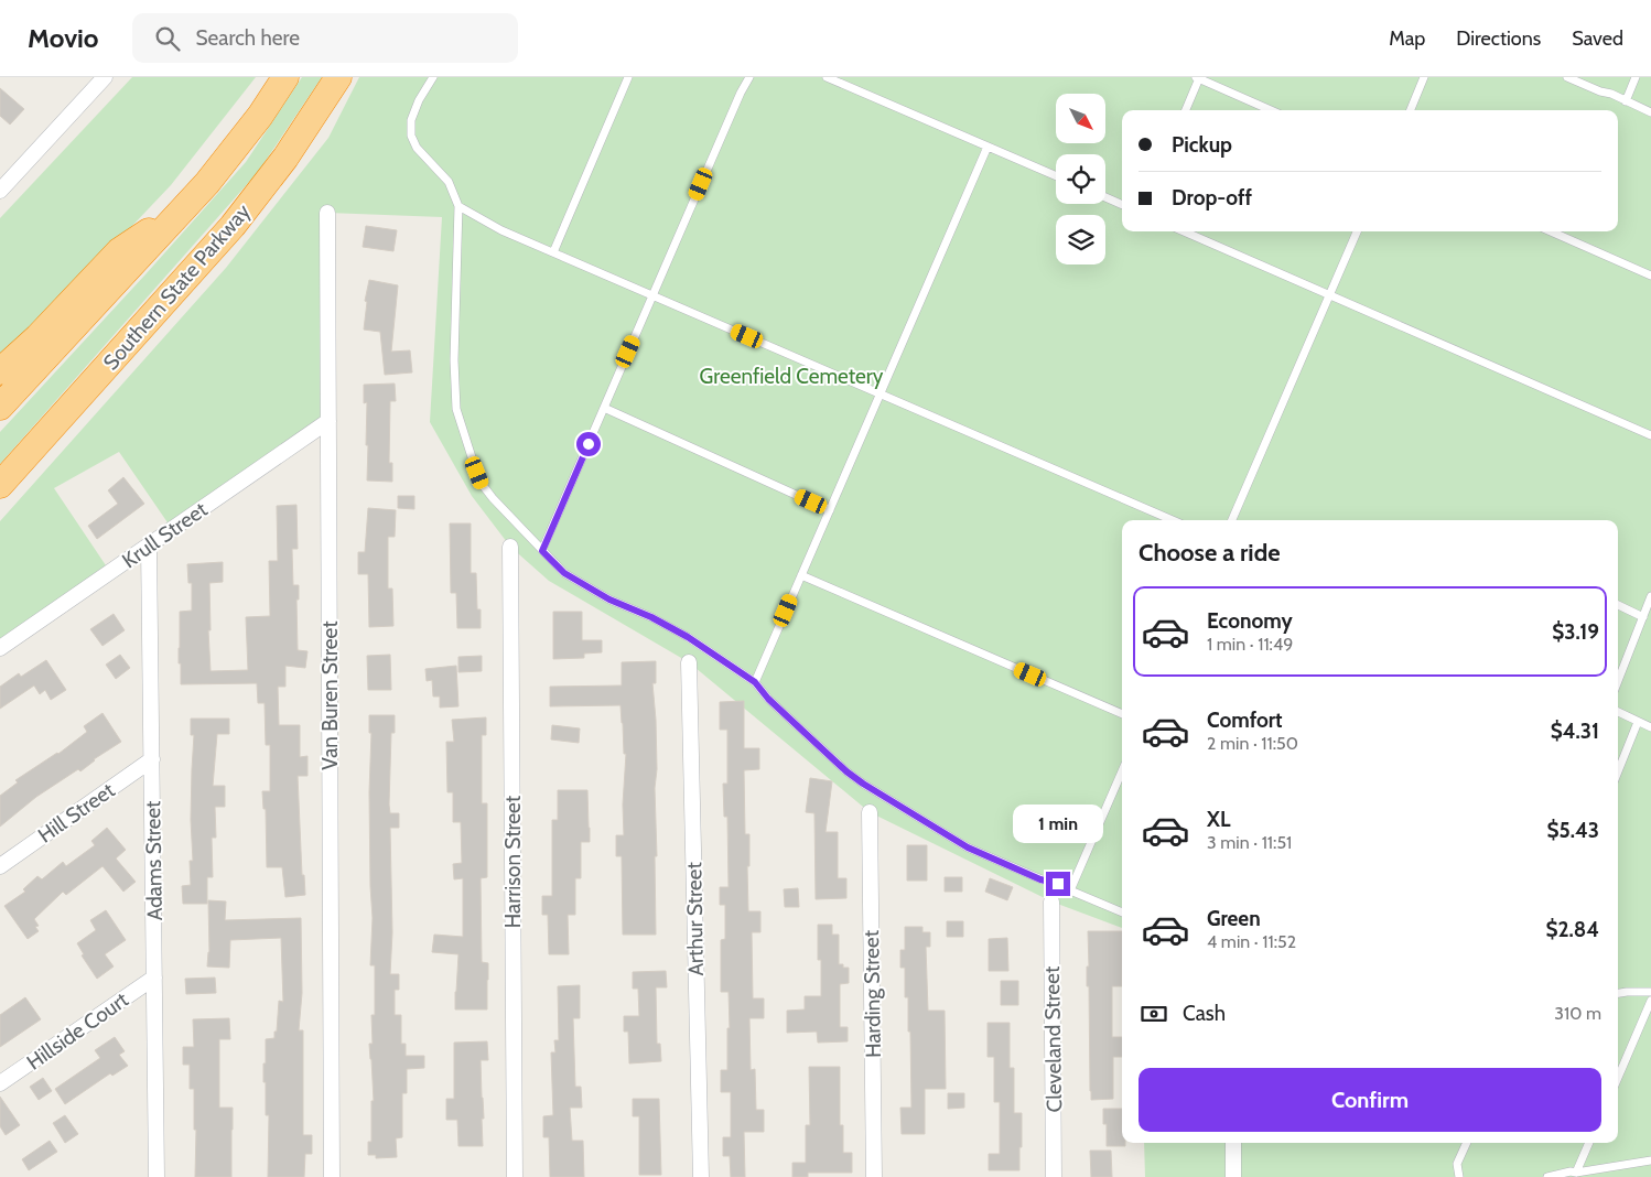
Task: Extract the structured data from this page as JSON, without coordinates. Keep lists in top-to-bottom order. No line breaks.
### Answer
{"streets":{"highway":["Southern State Parkway"],"street":["Krull Street","Van Buren Street","Hill Street","Adams Street","Harrison Street","Arthur Street","Harding Street","Hillside Court","Cleveland Street"]},"crossings":[["Krull Street","Van Buren Street"],["Krull Street","Adams Street"],["Hill Street","Adams Street"],["Adams Street","Hillside Court"]],"parks":["Greenfield Cemetery"],"north":"bottom right","page":{"header":"Movio","search":"Search here","nav":["Map","Directions","Saved"],"banner":["Pickup","Drop-off"],"heading":"Choose a ride","list":[{"name":"Economy","note":"1 min · 11:49","value":"$3.19"},{"name":"Comfort","note":"2 min · 11:50","value":"$4.31"},{"name":"XL","note":"3 min · 11:51","value":"$5.43"},{"name":"Green","note":"4 min · 11:52","value":"$2.84"}],"bubble":"1 min","pay":["Cash","310 m"],"buttons":"Confirm"}}
